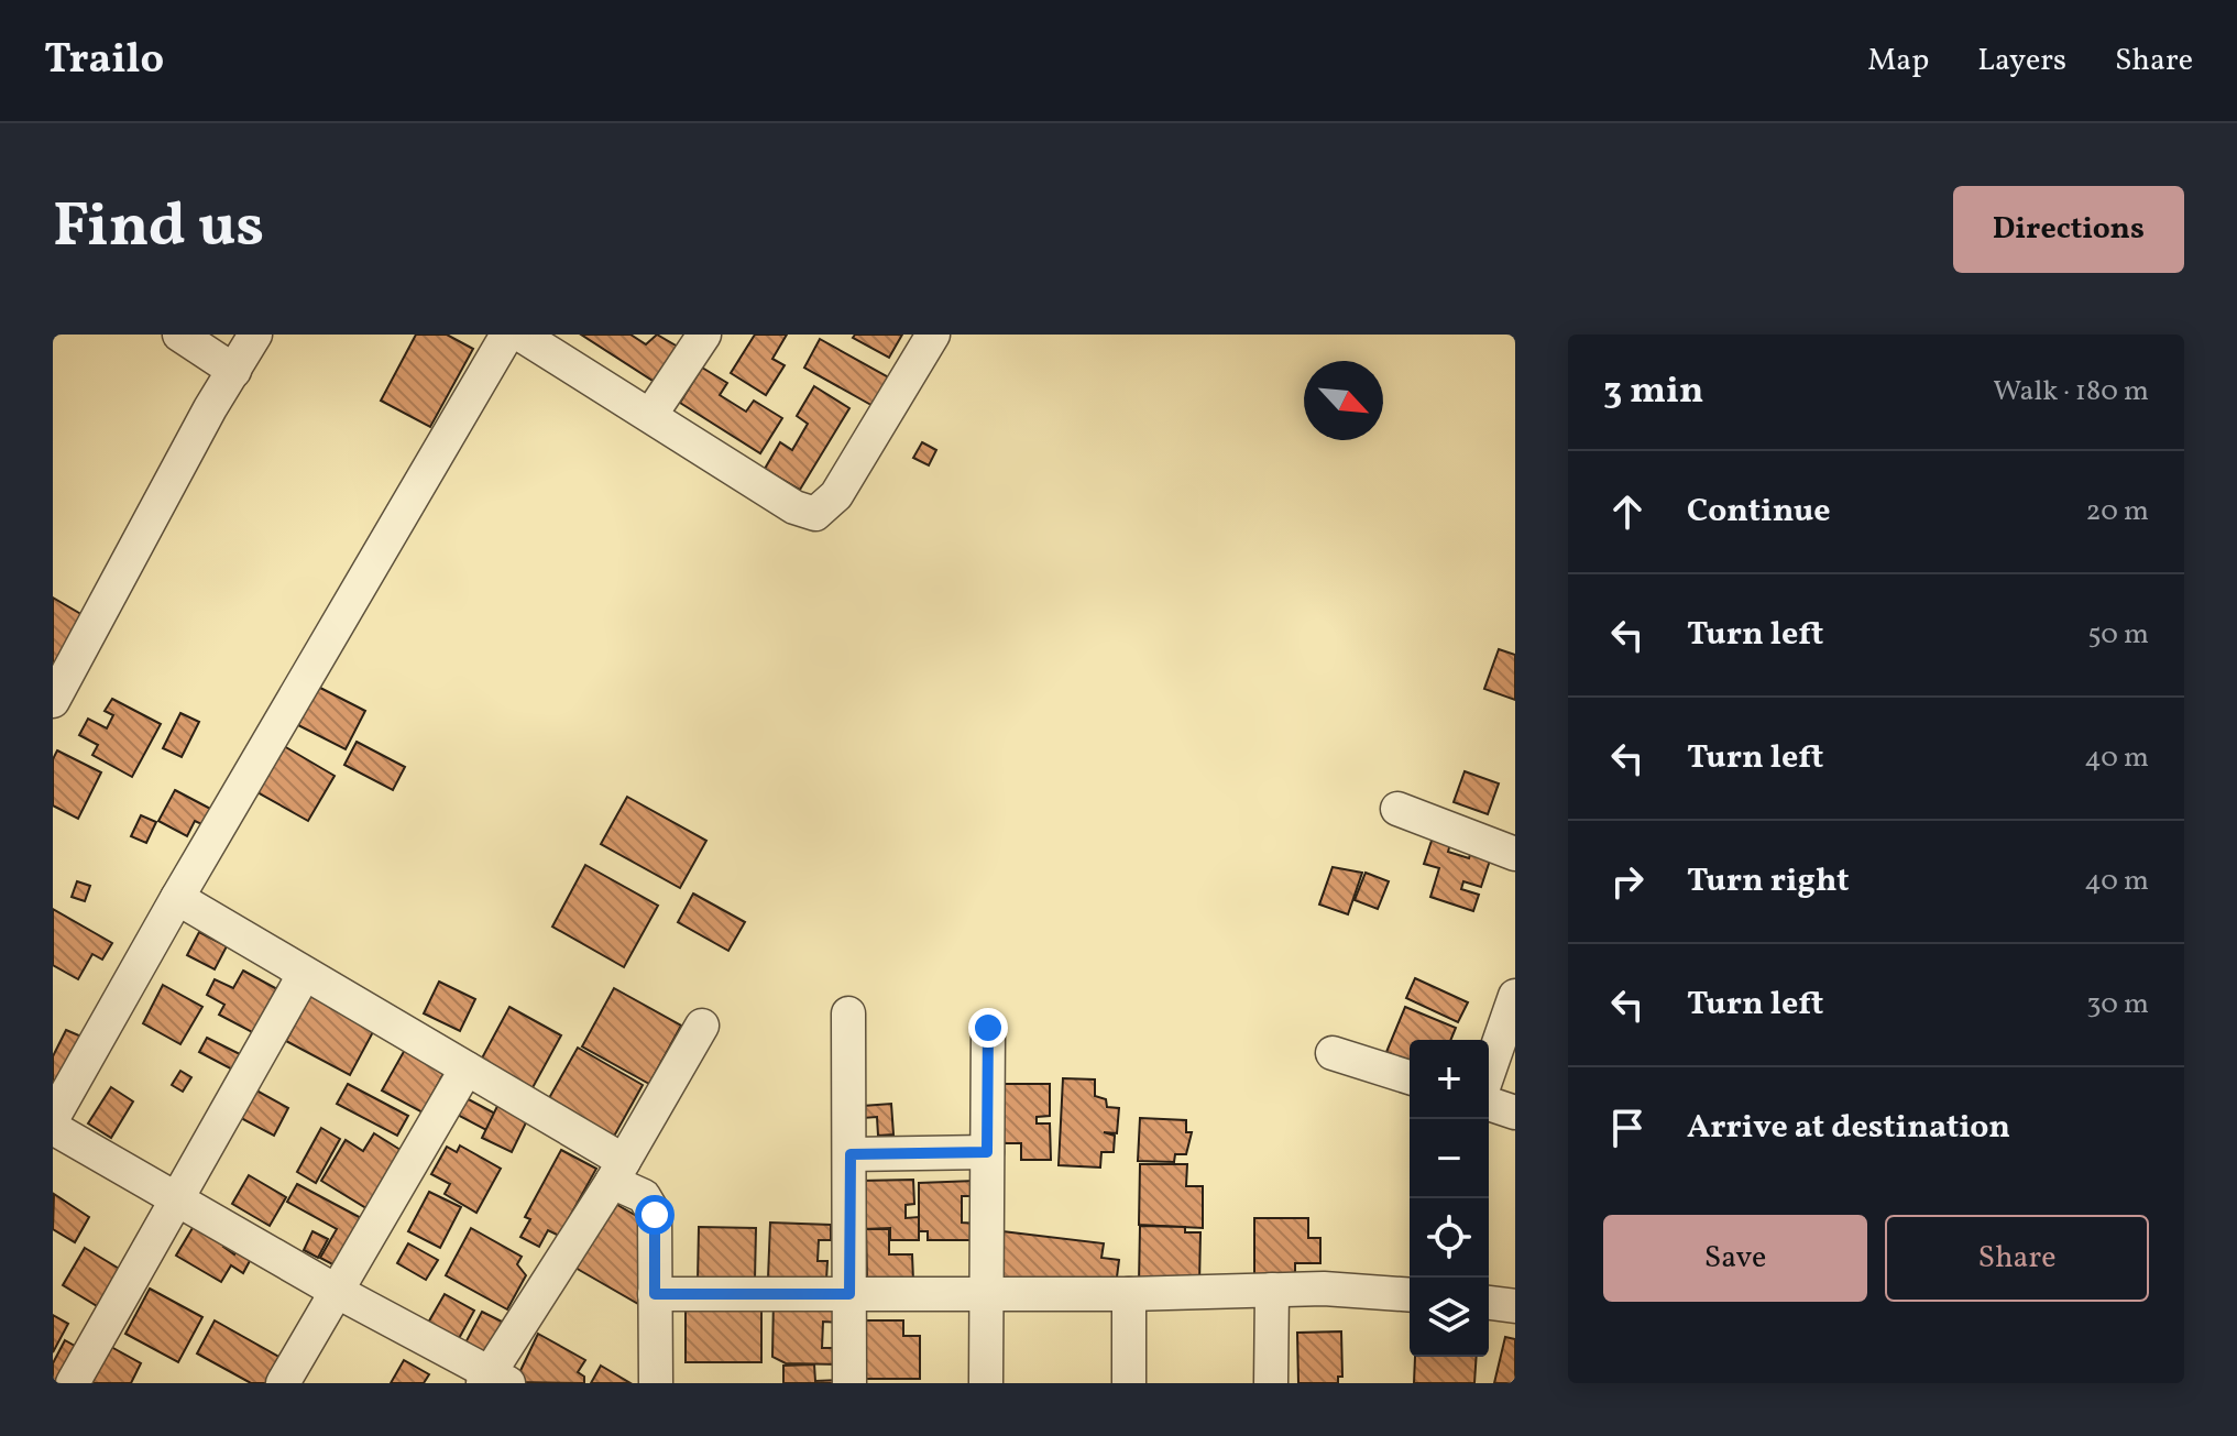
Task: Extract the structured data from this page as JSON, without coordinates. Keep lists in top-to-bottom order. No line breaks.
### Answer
{"north":"bottom right","page":{"header":"Trailo","nav":["Map","Layers","Share"],"title":"Find us","buttons":["Directions",["Save","Share"]],"heading":["3 min","Walk · 180 m"],"list":[["Continue","20 m"],["Turn left","50 m"],["Turn left","40 m"],["Turn right","40 m"],["Turn left","30 m"],"Arrive at destination"],"map_buttons":["+","−"]}}
